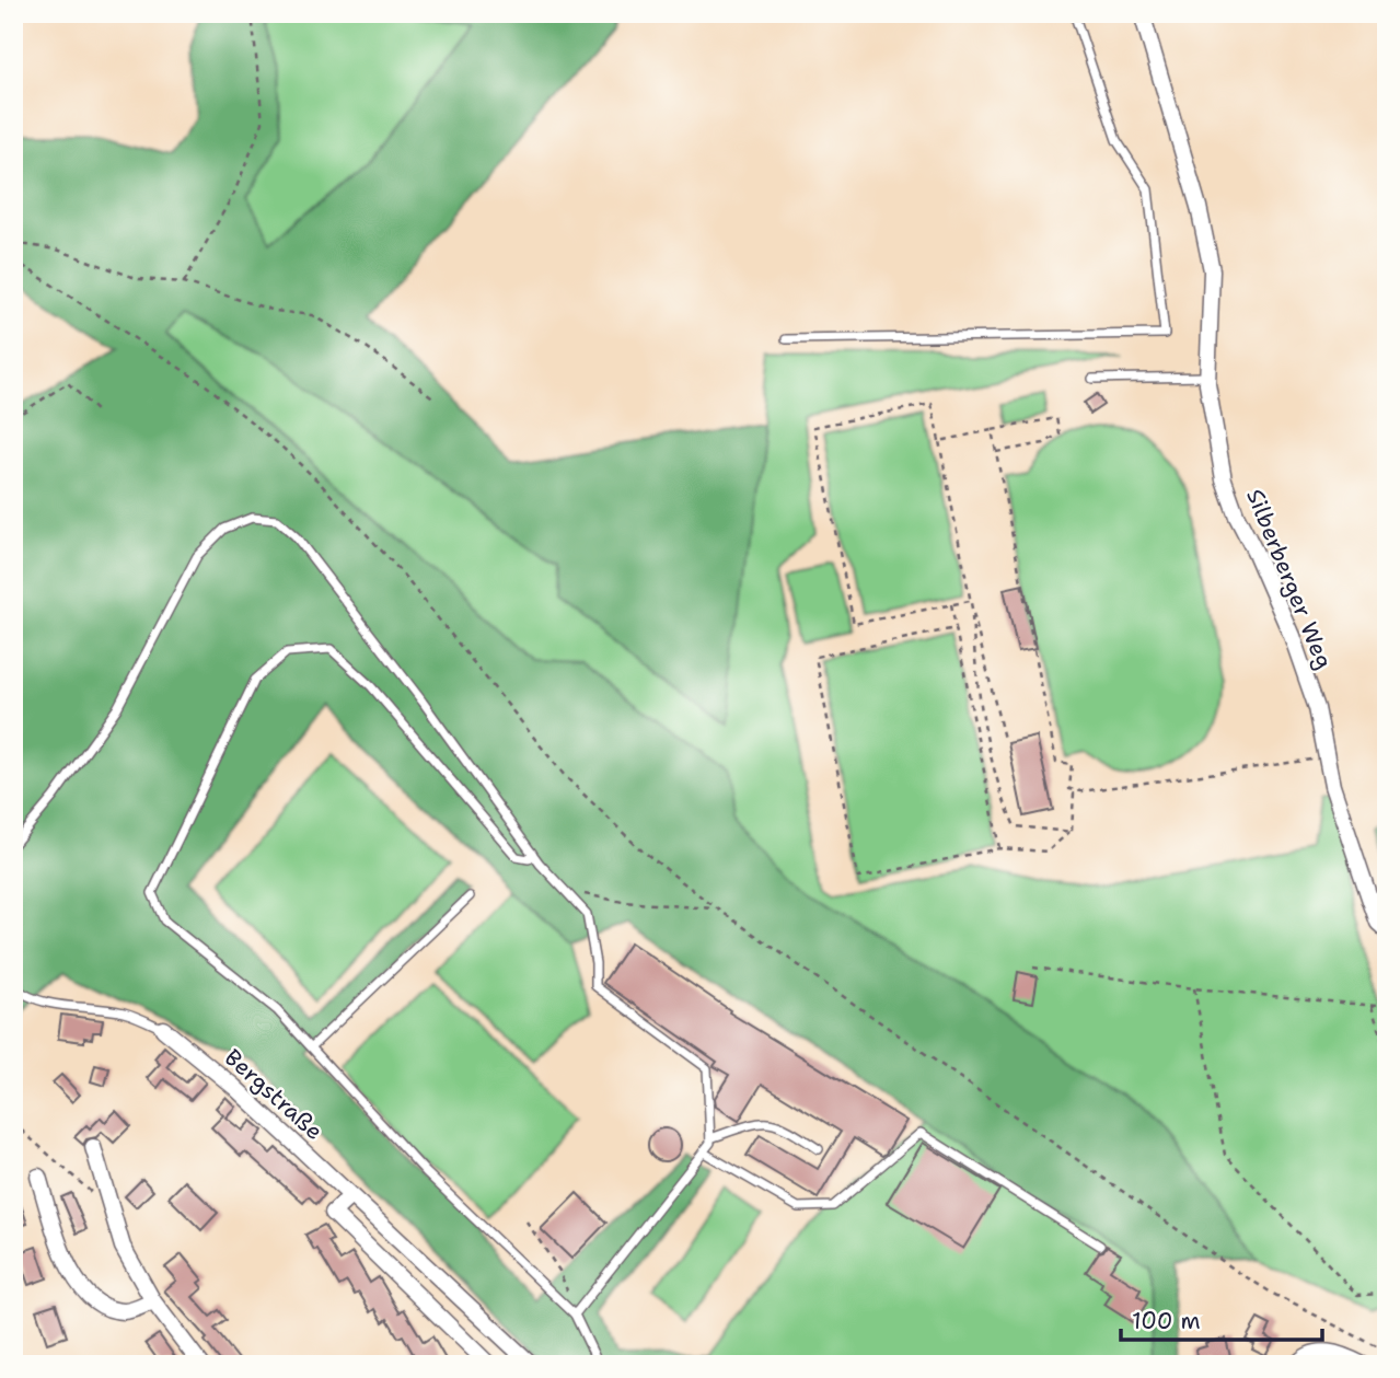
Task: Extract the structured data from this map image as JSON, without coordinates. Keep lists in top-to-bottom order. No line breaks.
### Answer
{"streets":{"street":["Silberberger Weg","Bergstraße"]},"scale_bar":"100 m"}
